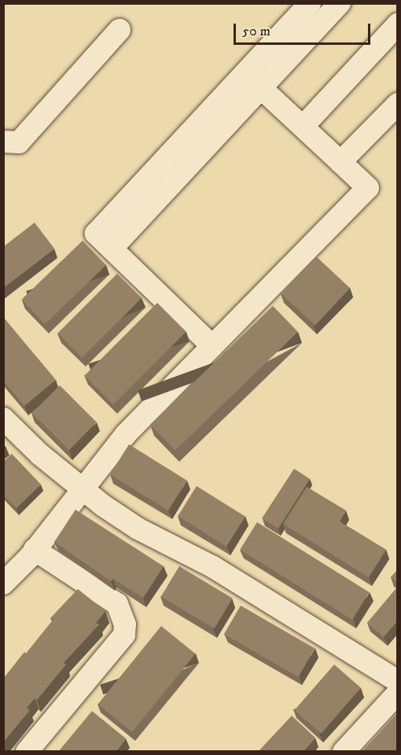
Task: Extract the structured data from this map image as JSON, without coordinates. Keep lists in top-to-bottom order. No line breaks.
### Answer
{"scale_bar":"50 m"}
